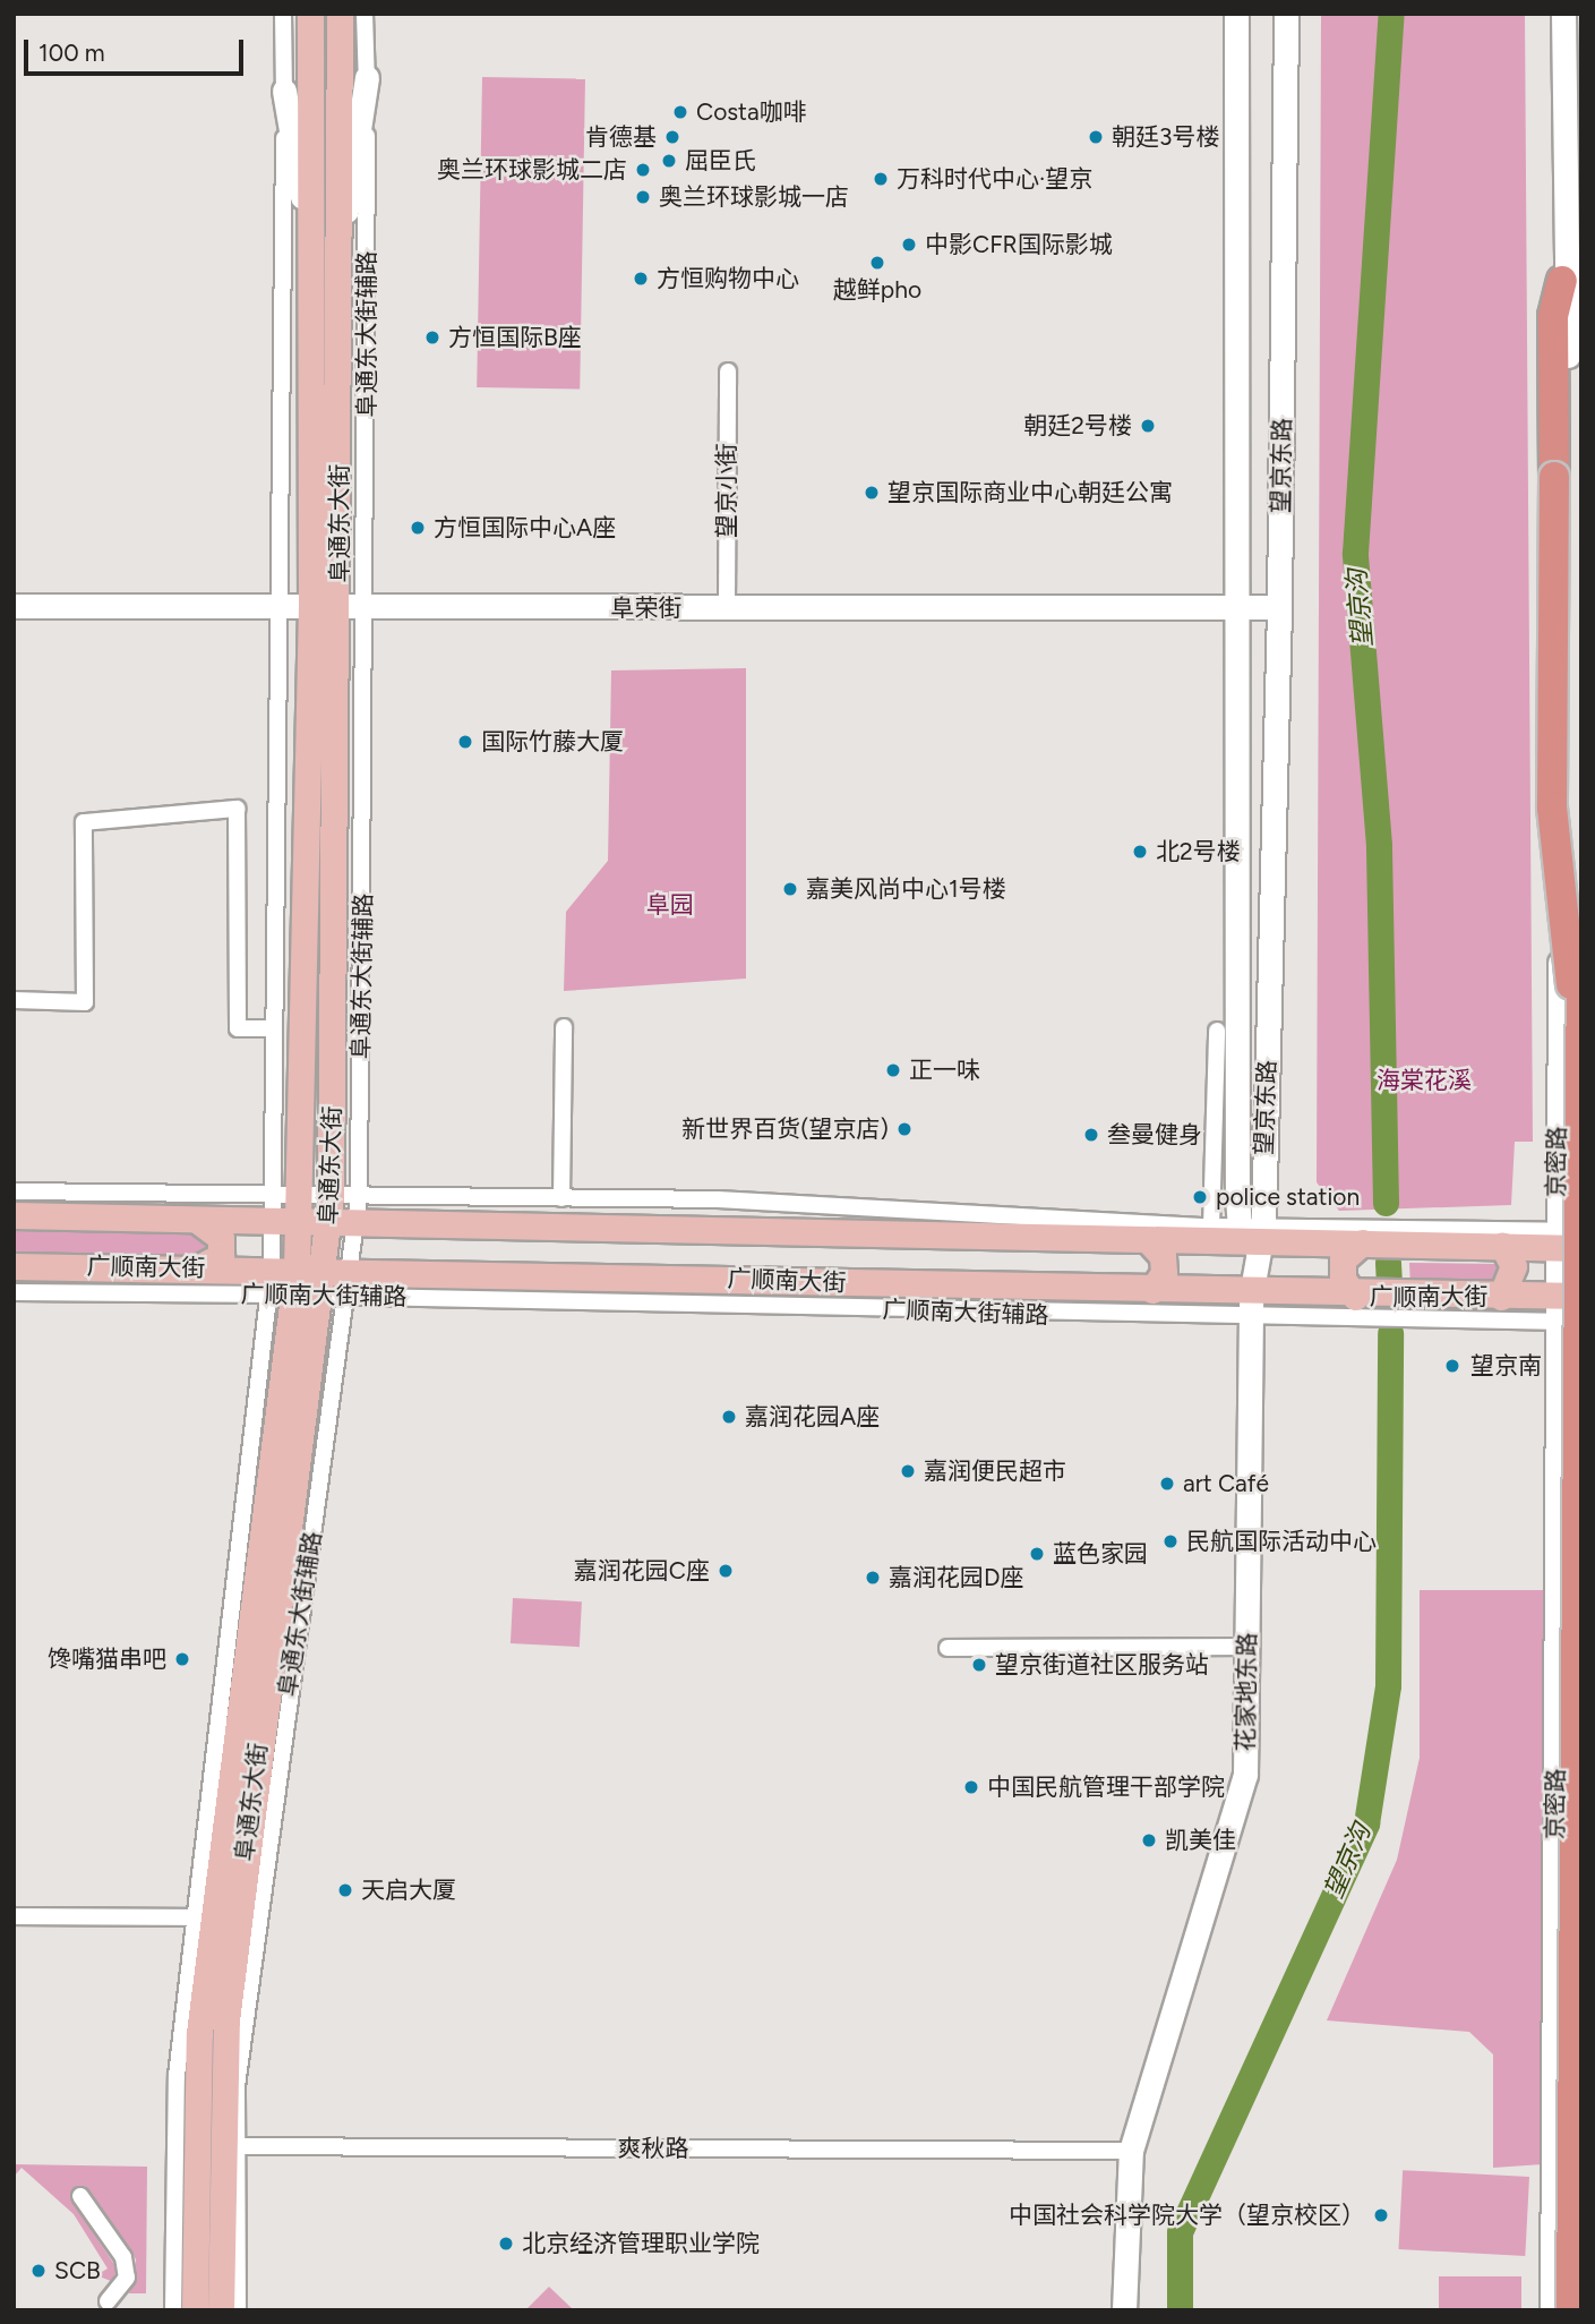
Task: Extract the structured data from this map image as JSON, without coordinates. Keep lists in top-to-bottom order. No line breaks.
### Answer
{"streets":{"main road":["望京东路","阜通东大街","阜荣街","京密路","广顺南大街","花家地东路"],"street":["阜通东大街辅路","望京小街","广顺南大街辅路","爽秋路"]},"crossings":[["阜通东大街辅路","阜通东大街"],["阜通东大街辅路","阜荣街"],["阜通东大街辅路","广顺南大街"],["望京东路","阜荣街"],["望京东路","广顺南大街"],["望京东路","花家地东路"],["望京小街","阜荣街"],["阜通东大街","阜荣街"],["阜通东大街","广顺南大街"],["阜通东大街","广顺南大街辅路"],["阜通东大街","爽秋路"],["京密路","广顺南大街"],["京密路","广顺南大街辅路"],["广顺南大街","广顺南大街辅路"],["广顺南大街","花家地东路"],["广顺南大街辅路","花家地东路"],["花家地东路","爽秋路"]],"water":["望京沟"],"parks":["阜园","海棠花溪"],"places":["Costa咖啡","肯德基","朝廷3号楼","屈臣氏","奥兰环球影城二店","万科时代中心·望京","奥兰环球影城一店","中影CFR国际影城","越鲜pho","方恒购物中心","方恒国际B座","朝廷2号楼","望京国际商业中心朝廷公寓","方恒国际中心A座","国际竹藤大厦","北2号楼","嘉美风尚中心1号楼","正一味","新世界百货(望京店)","叁曼健身","police station","望京南","嘉润花园A座","嘉润便民超市","art Café","民航国际活动中心","蓝色家园","嘉润花园C座","嘉润花园D座","馋嘴猫串吧","望京街道社区服务站","中国民航管理干部学院","凯美佳","天启大厦","中国社会科学院大学（望京校区）","北京经济管理职业学院","SCB"],"scale_bar":"100 m"}
